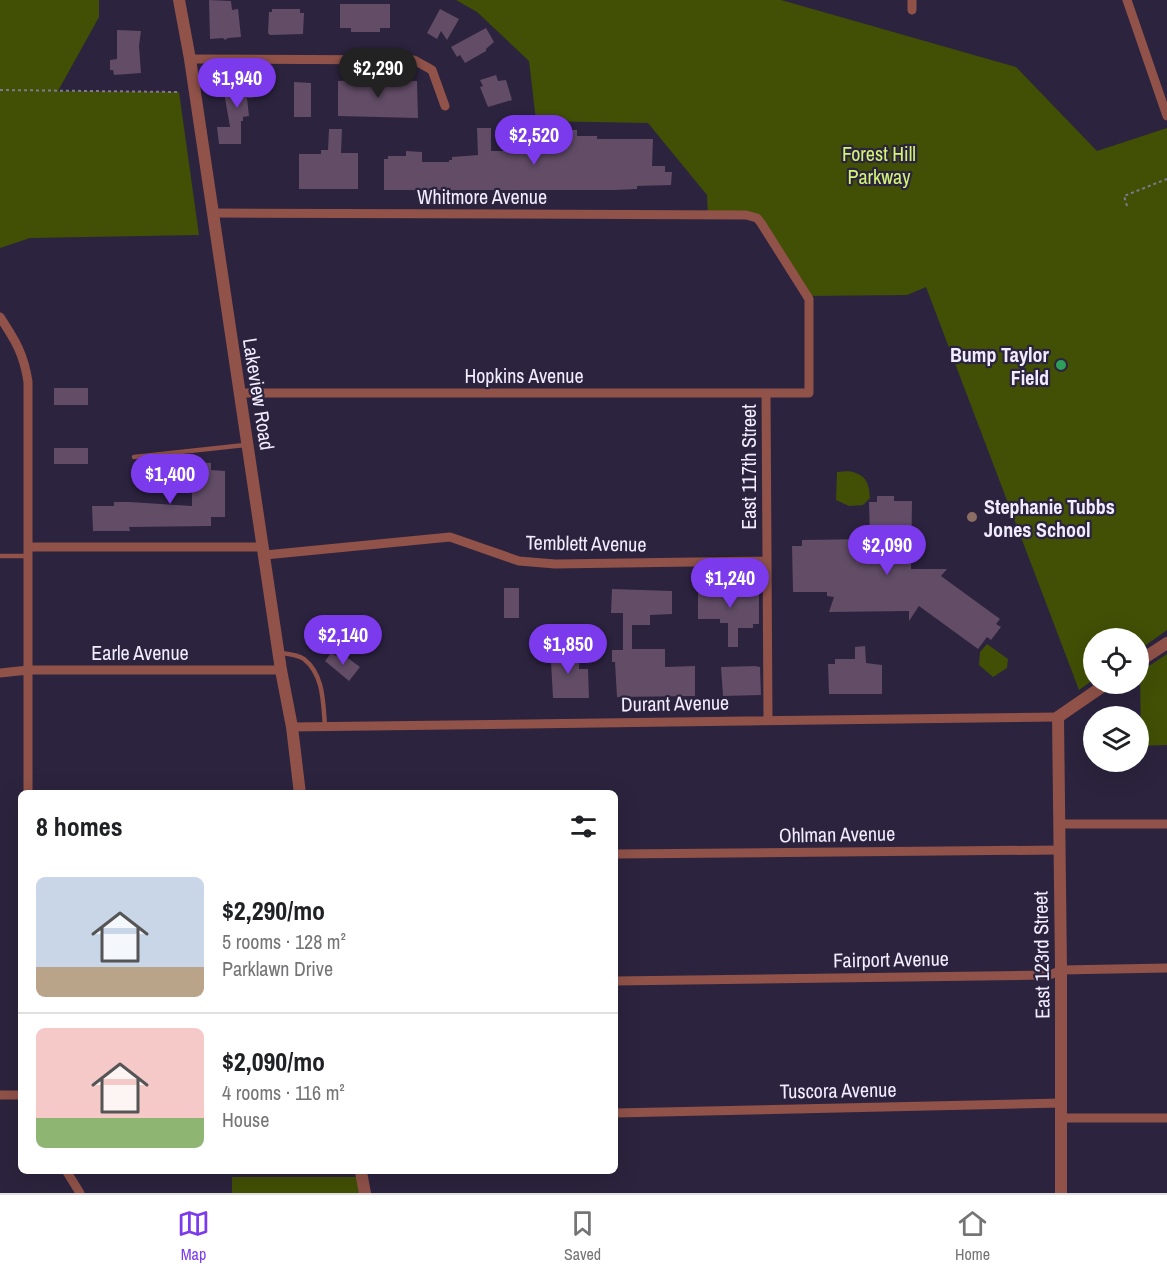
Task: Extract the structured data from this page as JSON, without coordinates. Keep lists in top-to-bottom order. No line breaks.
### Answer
{"streets":{"street":["Whitmore Avenue","Hopkins Avenue","Lakeview Road","East 117th Street","Temblett Avenue","Earle Avenue","Durant Avenue","Ohlman Avenue","East 123rd Street","Fairport Avenue","Tuscora Avenue"]},"crossings":[["Whitmore Avenue","Hopkins Avenue"],["Whitmore Avenue","Lakeview Road"],["Hopkins Avenue","Lakeview Road"],["Hopkins Avenue","East 117th Street"],["Lakeview Road","Temblett Avenue"],["Lakeview Road","Earle Avenue"],["Lakeview Road","Durant Avenue"],["East 117th Street","Temblett Avenue"],["East 117th Street","Durant Avenue"],["Durant Avenue","East 123rd Street"],["Ohlman Avenue","East 123rd Street"],["East 123rd Street","Fairport Avenue"],["East 123rd Street","Tuscora Avenue"]],"parks":["Forest Hill Parkway"],"places":["Bump Taylor Field","Stephanie Tubbs Jones School"],"page":{"price":["$2,290","$1,940","$2,520","$1,400","$2,090","$1,240","$2,140","$1,850"],"heading":"8 homes","list":[{"name":"$2,290/mo","note":"5 rooms · 128 m² · Parklawn Drive"},{"name":"$2,090/mo","note":"4 rooms · 116 m² · House"}],"tabs":["Map","Saved","Home"]}}
